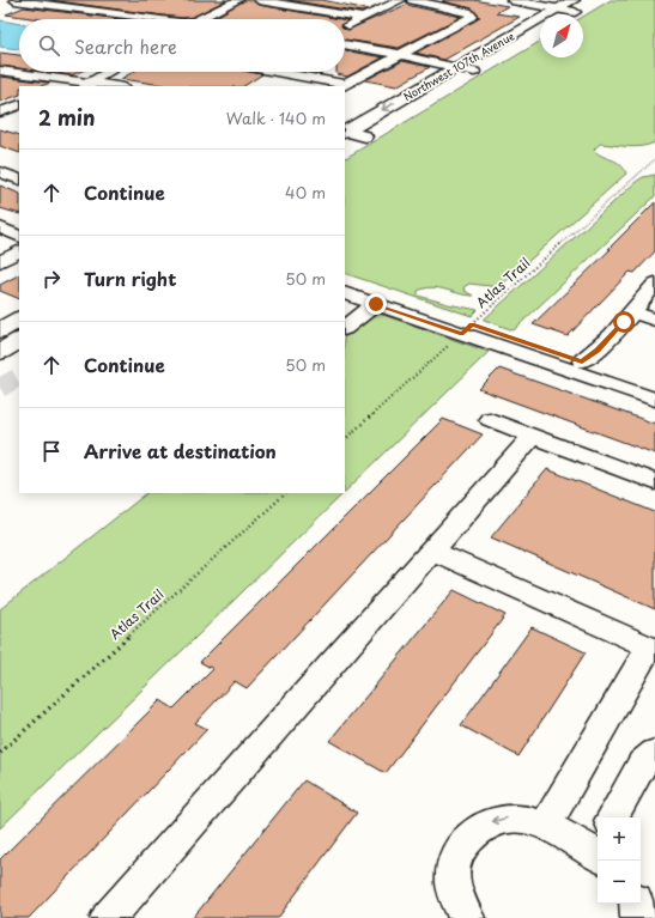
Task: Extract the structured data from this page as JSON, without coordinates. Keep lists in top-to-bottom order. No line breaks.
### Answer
{"streets":{"main road":["Northwest 107th Avenue"],"path":["Atlas Trail"]},"north":"top right","page":{"search":"Search here","heading":["2 min","Walk · 140 m"],"list":[["Continue","40 m"],["Turn right","50 m"],["Continue","50 m"],"Arrive at destination"],"map_buttons":["+","−"]}}
